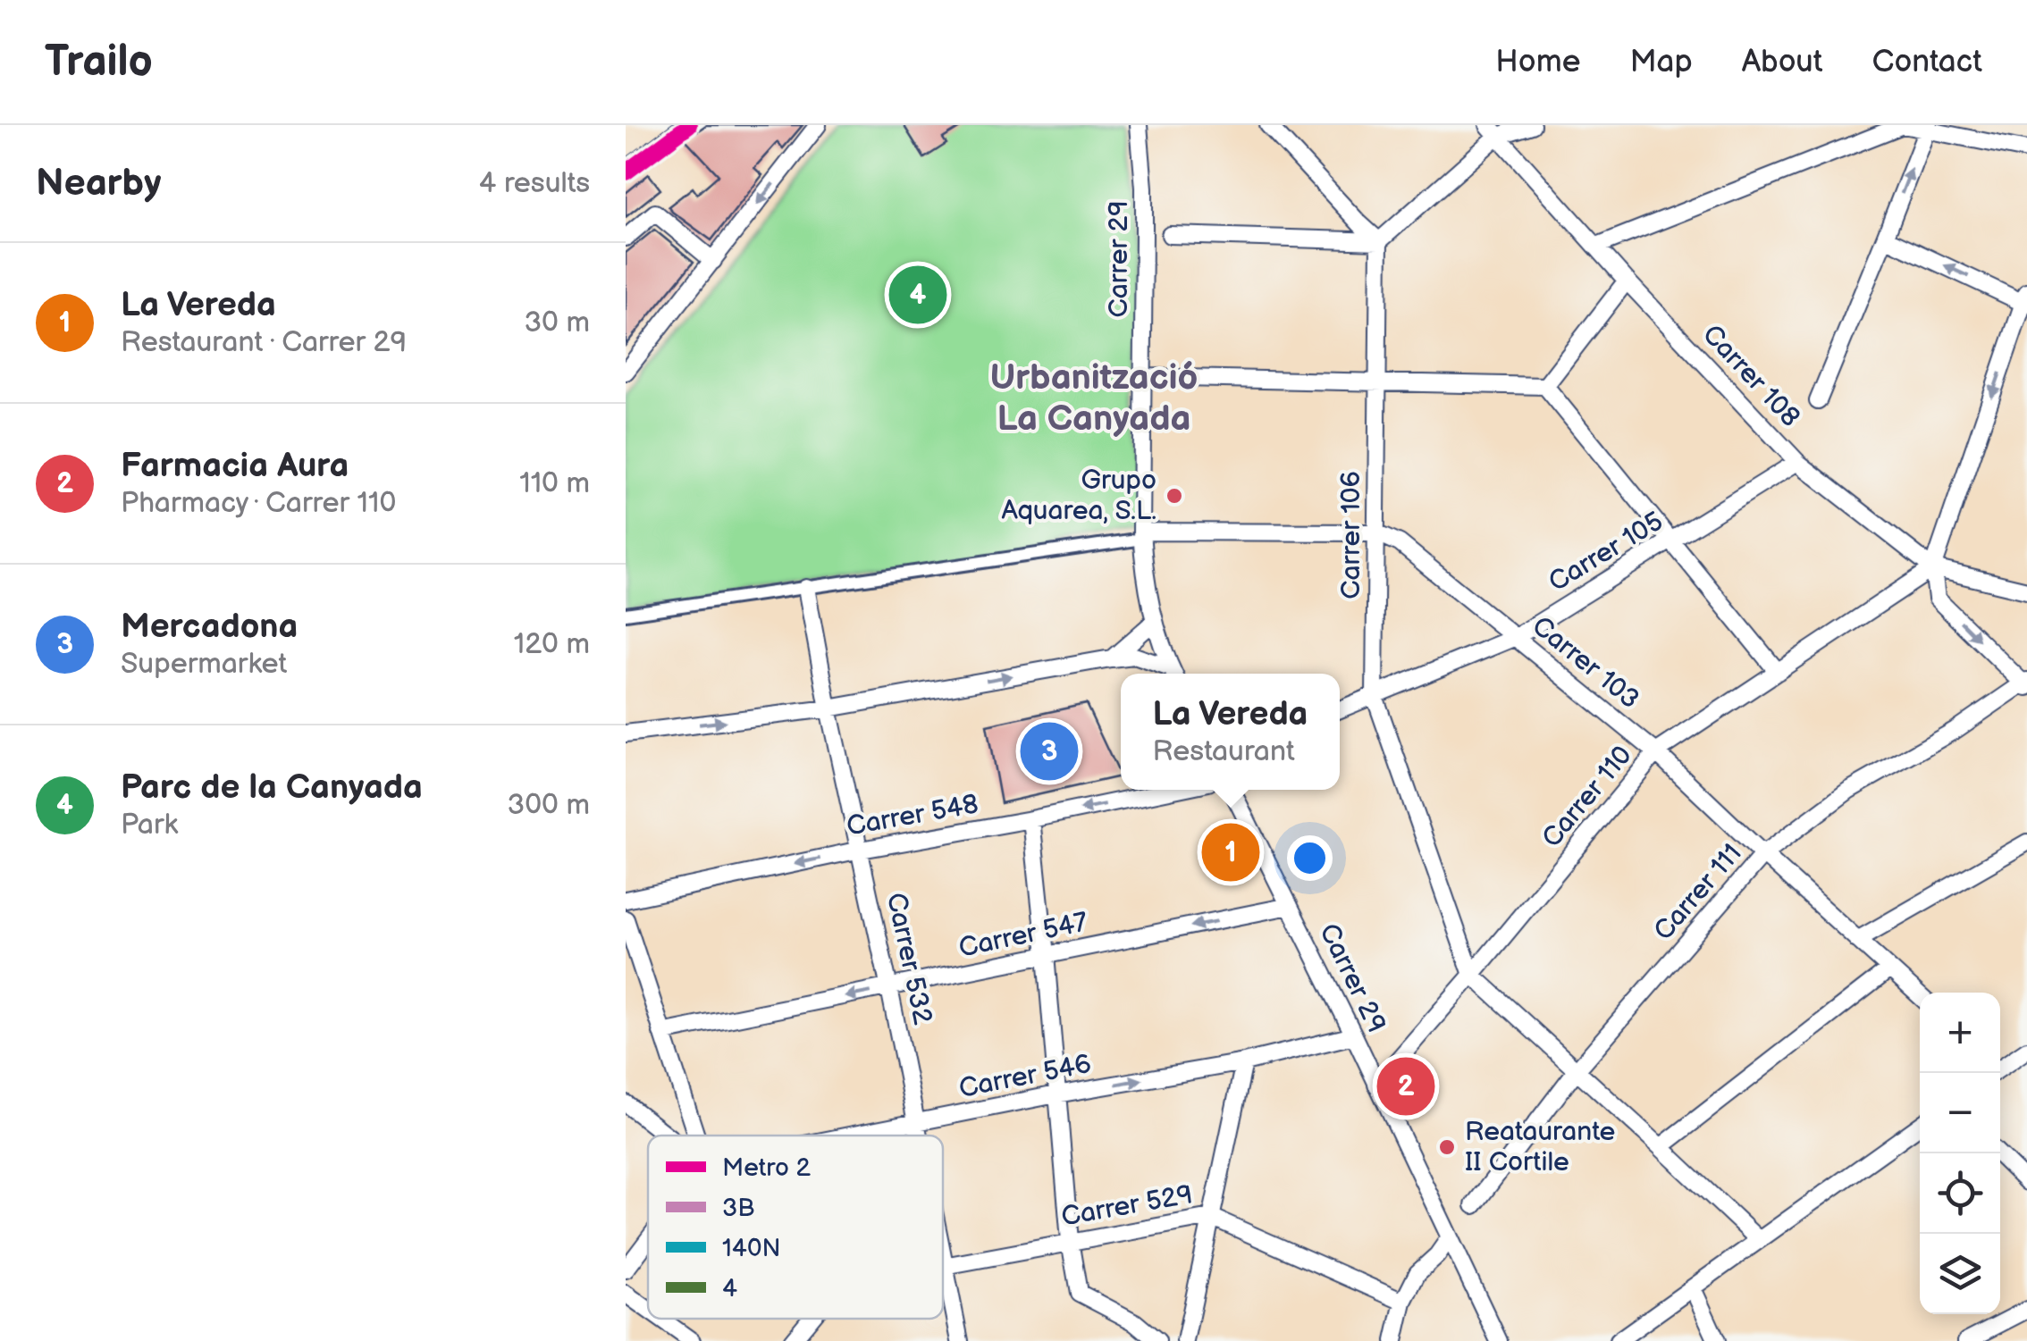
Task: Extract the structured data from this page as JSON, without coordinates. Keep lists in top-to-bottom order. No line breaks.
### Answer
{"streets":{"street":["Carrer 29","Carrer 108","Carrer 106","Carrer 105","Carrer 103","Carrer 110","Carrer 548","Carrer 111","Carrer 547","Carrer 532","Carrer 546","Carrer 529"]},"crossings":[["Carrer 29","Carrer 110"],["Carrer 29","Carrer 547"],["Carrer 29","Carrer 546"],["Carrer 108","Carrer 105"],["Carrer 108","Carrer 110"],["Carrer 106","Carrer 105"],["Carrer 106","Carrer 103"],["Carrer 106","Carrer 110"],["Carrer 105","Carrer 103"],["Carrer 103","Carrer 110"],["Carrer 103","Carrer 111"],["Carrer 548","Carrer 532"],["Carrer 547","Carrer 532"],["Carrer 532","Carrer 546"],["Carrer 532","Carrer 529"]],"one_way":["Carrer 548","Carrer 547","Carrer 546"],"districts":["Urbanització La Canyada"],"places":["Grupo Aquarea, S.L.","Reataurante II Cortile"],"lines":["metro line 2"],"legend":["Metro 2","3B","140N","4"],"page":{"header":"Trailo","nav":["Home","Map","About","Contact"],"heading":["Nearby","4 results"],"list":[{"mark":"1","name":"La Vereda","note":"Restaurant · Carrer 29","value":"30 m"},{"mark":"2","name":"Farmacia Aura","note":"Pharmacy · Carrer 110","value":"110 m"},{"mark":"3","name":"Mercadona","note":"Supermarket","value":"120 m"},{"mark":"4","name":"Parc de la Canyada","note":"Park","value":"300 m"}],"pins":["4","3","1","2"],"popup":["La Vereda","Restaurant"],"map_buttons":["+","−"]}}
